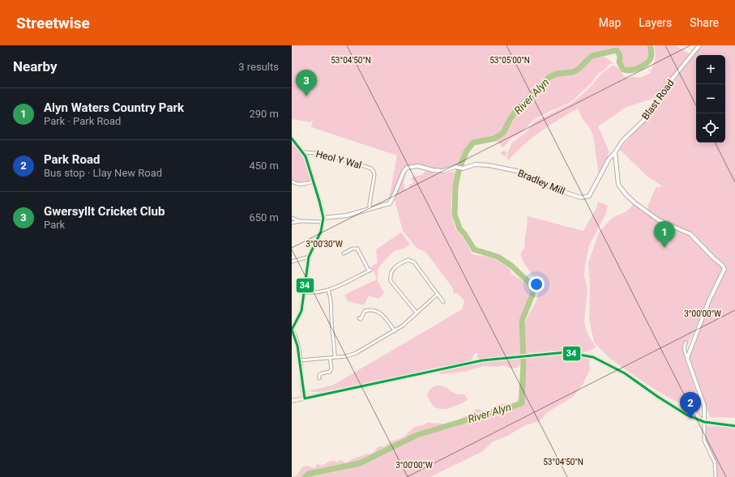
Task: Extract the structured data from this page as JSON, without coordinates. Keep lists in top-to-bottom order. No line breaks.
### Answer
{"streets":{"street":["Blast Road","Heol Y Wal","Bradley Mill"]},"crossings":[["Blast Road","Bradley Mill"],["Heol Y Wal","Bradley Mill"]],"water":["River Alyn"],"lines":["transit line 34"],"page":{"header":"Streetwise","nav":["Map","Layers","Share"],"heading":["Nearby","3 results"],"map_buttons":["+","−"],"pins":["3","1","2"],"list":[{"mark":"1","name":"Alyn Waters Country Park","note":"Park · Park Road","value":"290 m"},{"mark":"2","name":"Park Road","note":"Bus stop · Llay New Road","value":"450 m"},{"mark":"3","name":"Gwersyllt Cricket Club","note":"Park","value":"650 m"}]},"coordinates":["53°04'50\"N","53°05'00\"N","3°00'30\"W","3°00'00\"W"]}
